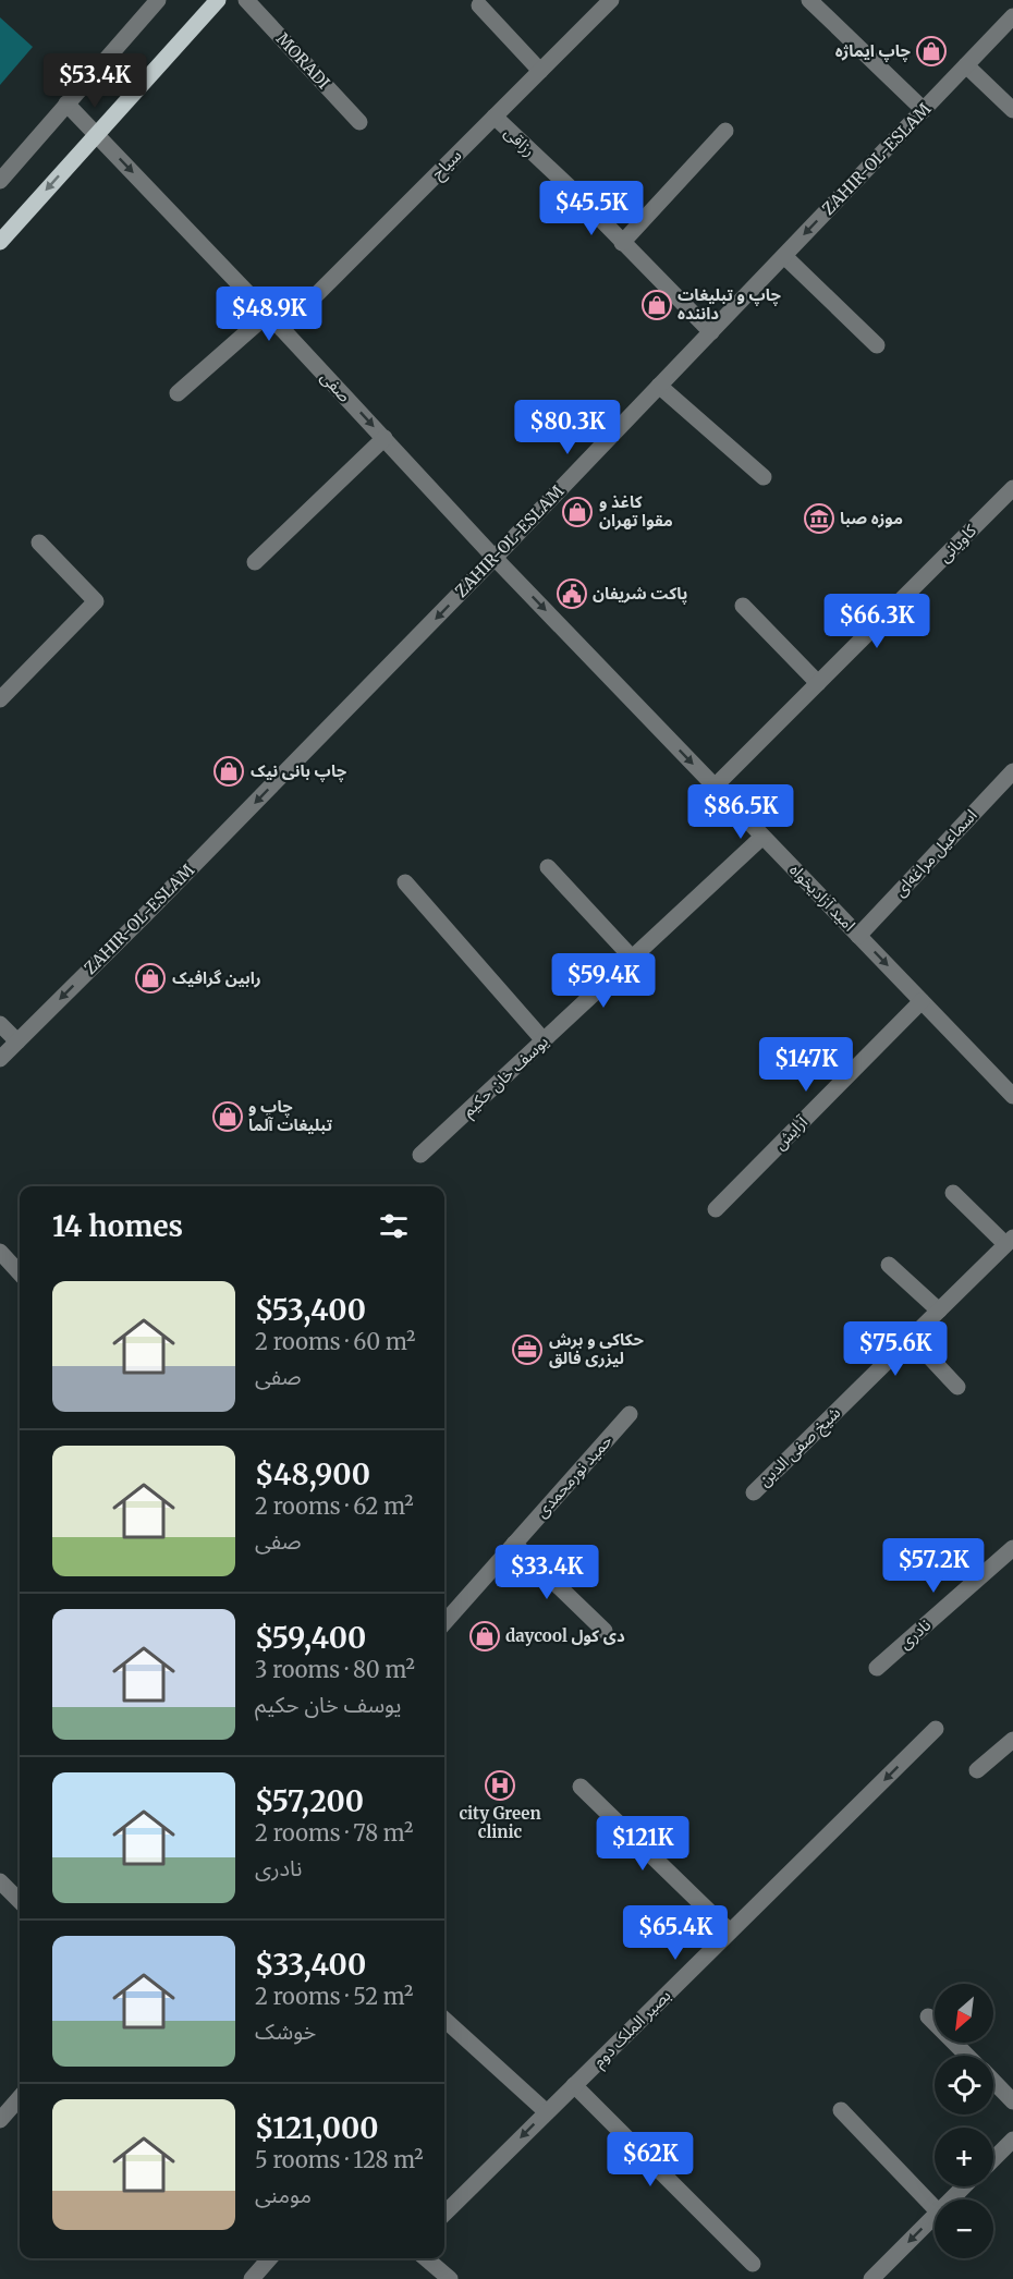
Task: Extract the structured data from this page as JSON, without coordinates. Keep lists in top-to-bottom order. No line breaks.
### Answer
{"streets":{"street":["MORADI","رزاقی","ZAHIR-OL-ESLAM","سیاح","صفی","کاویانی","اسماعیل مراغه‌ای","امید آزادیخواه","یوسف خان حکیم","آرایش","شیخ صفی الدین","حمید نورمحمدی","نادری","بصیر الملک دوم"]},"crossings":[["رزاقی","ZAHIR-OL-ESLAM"],["رزاقی","سیاح"],["ZAHIR-OL-ESLAM","صفی"],["ZAHIR-OL-ESLAM","امید آزادیخواه"],["سیاح","صفی"],["صفی","امید آزادیخواه"],["کاویانی","امید آزادیخواه"],["اسماعیل مراغه‌ای","امید آزادیخواه"],["امید آزادیخواه","یوسف خان حکیم"],["امید آزادیخواه","آرایش"]],"one_way":["ZAHIR-OL-ESLAM","صفی","امید آزادیخواه","بصیر الملک دوم"],"places":{"shop":["چاپ ایماژه","چاپ و تبلیغات داننده","کاغذ و مقوا تهران","چاپ بانی‌ نیک","رابین گرافیک","چاپ و تبلیغات آلما","daycool دی کول"],"museum":["موزه صبا"],"public building":["پاکت شریفان"],"office":["حکاکی و برش لیزری فالق"],"hospital":["city Green clinic"]},"north":"bottom left","page":{"price":["$53.4K","$45.5K","$48.9K","$80.3K","$66.3K","$86.5K","$59.4K","$147K","$75.6K","$57.2K","$33.4K","$121K","$65.4K","$62K"],"heading":"14 homes","list":[{"name":"$53,400","note":"2 rooms · 60 m² · صفی"},{"name":"$48,900","note":"2 rooms · 62 m² · صفی"},{"name":"$59,400","note":"3 rooms · 80 m² · یوسف خان حکیم"},{"name":"$57,200","note":"2 rooms · 78 m² · نادری"},{"name":"$33,400","note":"2 rooms · 52 m² · خوشک"},{"name":"$121,000","note":"5 rooms · 128 m² · مومنی"}],"map_buttons":["+","−"]}}
